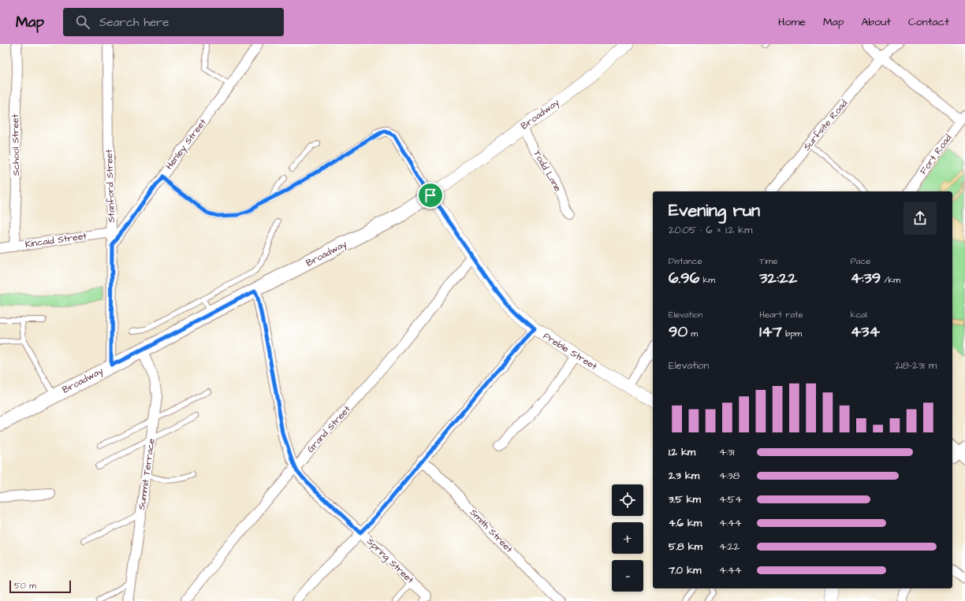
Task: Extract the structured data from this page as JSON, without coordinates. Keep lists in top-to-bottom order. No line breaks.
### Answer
{"streets":{"main road":["Broadway"],"street":["Surfsite Road","Henley Street","School Street","Fort Road","Todd Lane","Stanford Street","Kincaid Street","Preble Street","Grand Street","Summit Terrace","Smith Street","Spring Street"]},"crossings":[["Broadway","Todd Lane"],["Broadway","Stanford Street"],["Broadway","Preble Street"],["Broadway","Summit Terrace"],["Broadway","Spring Street"],["Henley Street","Stanford Street"],["School Street","Kincaid Street"],["Stanford Street","Kincaid Street"],["Preble Street","Grand Street"],["Grand Street","Spring Street"]],"scale_bar":"50 m","page":{"header":"Map","search":"Search here","nav":["Home","Map","About","Contact"],"heading":["Evening run","20:05 · 6 × 1.2 km"],"stats":[["Distance","6.96 km"],["Time","32:22"],["Pace","4:39 /km"],["Elevation","90 m"],["Heart rate","147 bpm"],["kcal","434"]],"chart":["Elevation","218–231 m"],"list":[{"name":"1.2 km","note":"4:31"},{"name":"2.3 km","note":"4:38"},{"name":"3.5 km","note":"4:54"},{"name":"4.6 km","note":"4:44"},{"name":"5.8 km","note":"4:22"},{"name":"7.0 km","note":"4:44"}],"map_buttons":["+","−"],"scale":"50 m"}}
